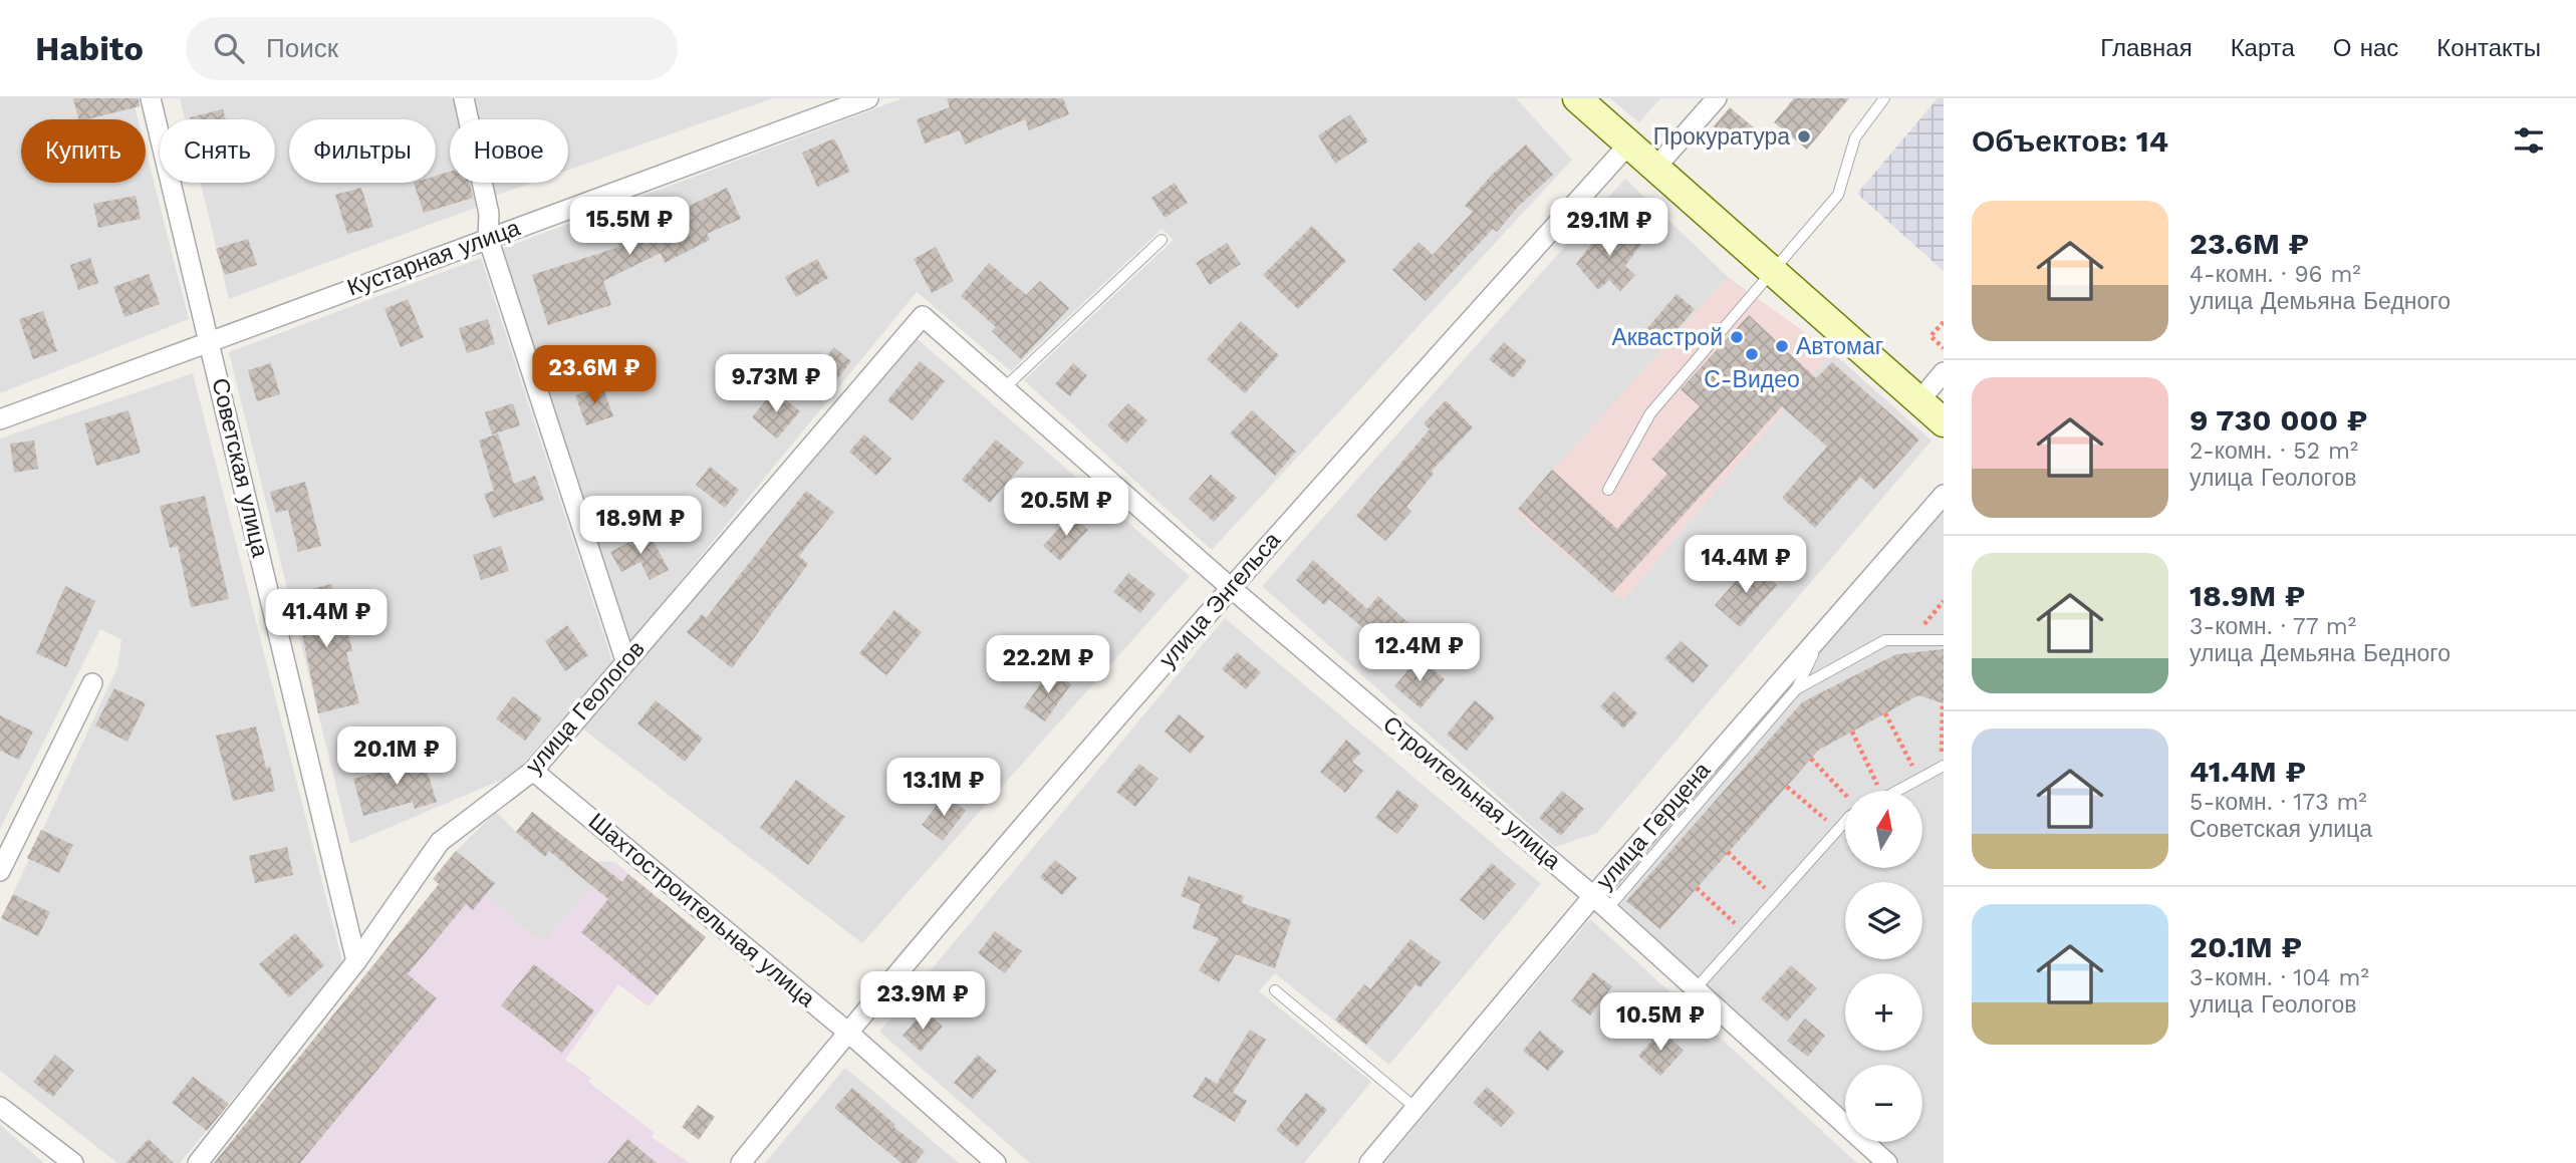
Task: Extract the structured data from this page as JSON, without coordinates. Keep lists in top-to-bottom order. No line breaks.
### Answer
{"streets":{"street":["Кустарная улица","Советская улица","улица Энгельса","улица Геологов","Строительная улица","улица Герцена","Шахтостроительная улица"]},"crossings":[["Кустарная улица","Советская улица"],["Советская улица","улица Геологов"],["улица Энгельса","Строительная улица"],["улица Энгельса","Шахтостроительная улица"],["улица Геологов","Строительная улица"],["улица Геологов","Шахтостроительная улица"],["Строительная улица","улица Герцена"]],"places":["Прокуратура","Аквастрой","Автомаг","С-Видео"],"north":"top","page":{"header":"Habito","search":"Поиск","nav":["Главная","Карта","О нас","Контакты"],"heading":"Объектов: 14","chip":["Купить","Снять","Фильтры","Новое"],"list":[{"name":"23.6M ₽","note":"4-комн. · 96 m² · улица Демьяна Бедного"},{"name":"9 730 000 ₽","note":"2-комн. · 52 m² · улица Геологов"},{"name":"18.9M ₽","note":"3-комн. · 77 m² · улица Демьяна Бедного"},{"name":"41.4M ₽","note":"5-комн. · 173 m² · Советская улица"},{"name":"20.1M ₽","note":"3-комн. · 104 m² · улица Геологов"}],"price":["15.5M ₽","29.1M ₽","23.6M ₽","9.73M ₽","20.5M ₽","18.9M ₽","14.4M ₽","41.4M ₽","12.4M ₽","22.2M ₽","20.1M ₽","13.1M ₽","23.9M ₽","10.5M ₽"],"map_buttons":["+","−"]}}
